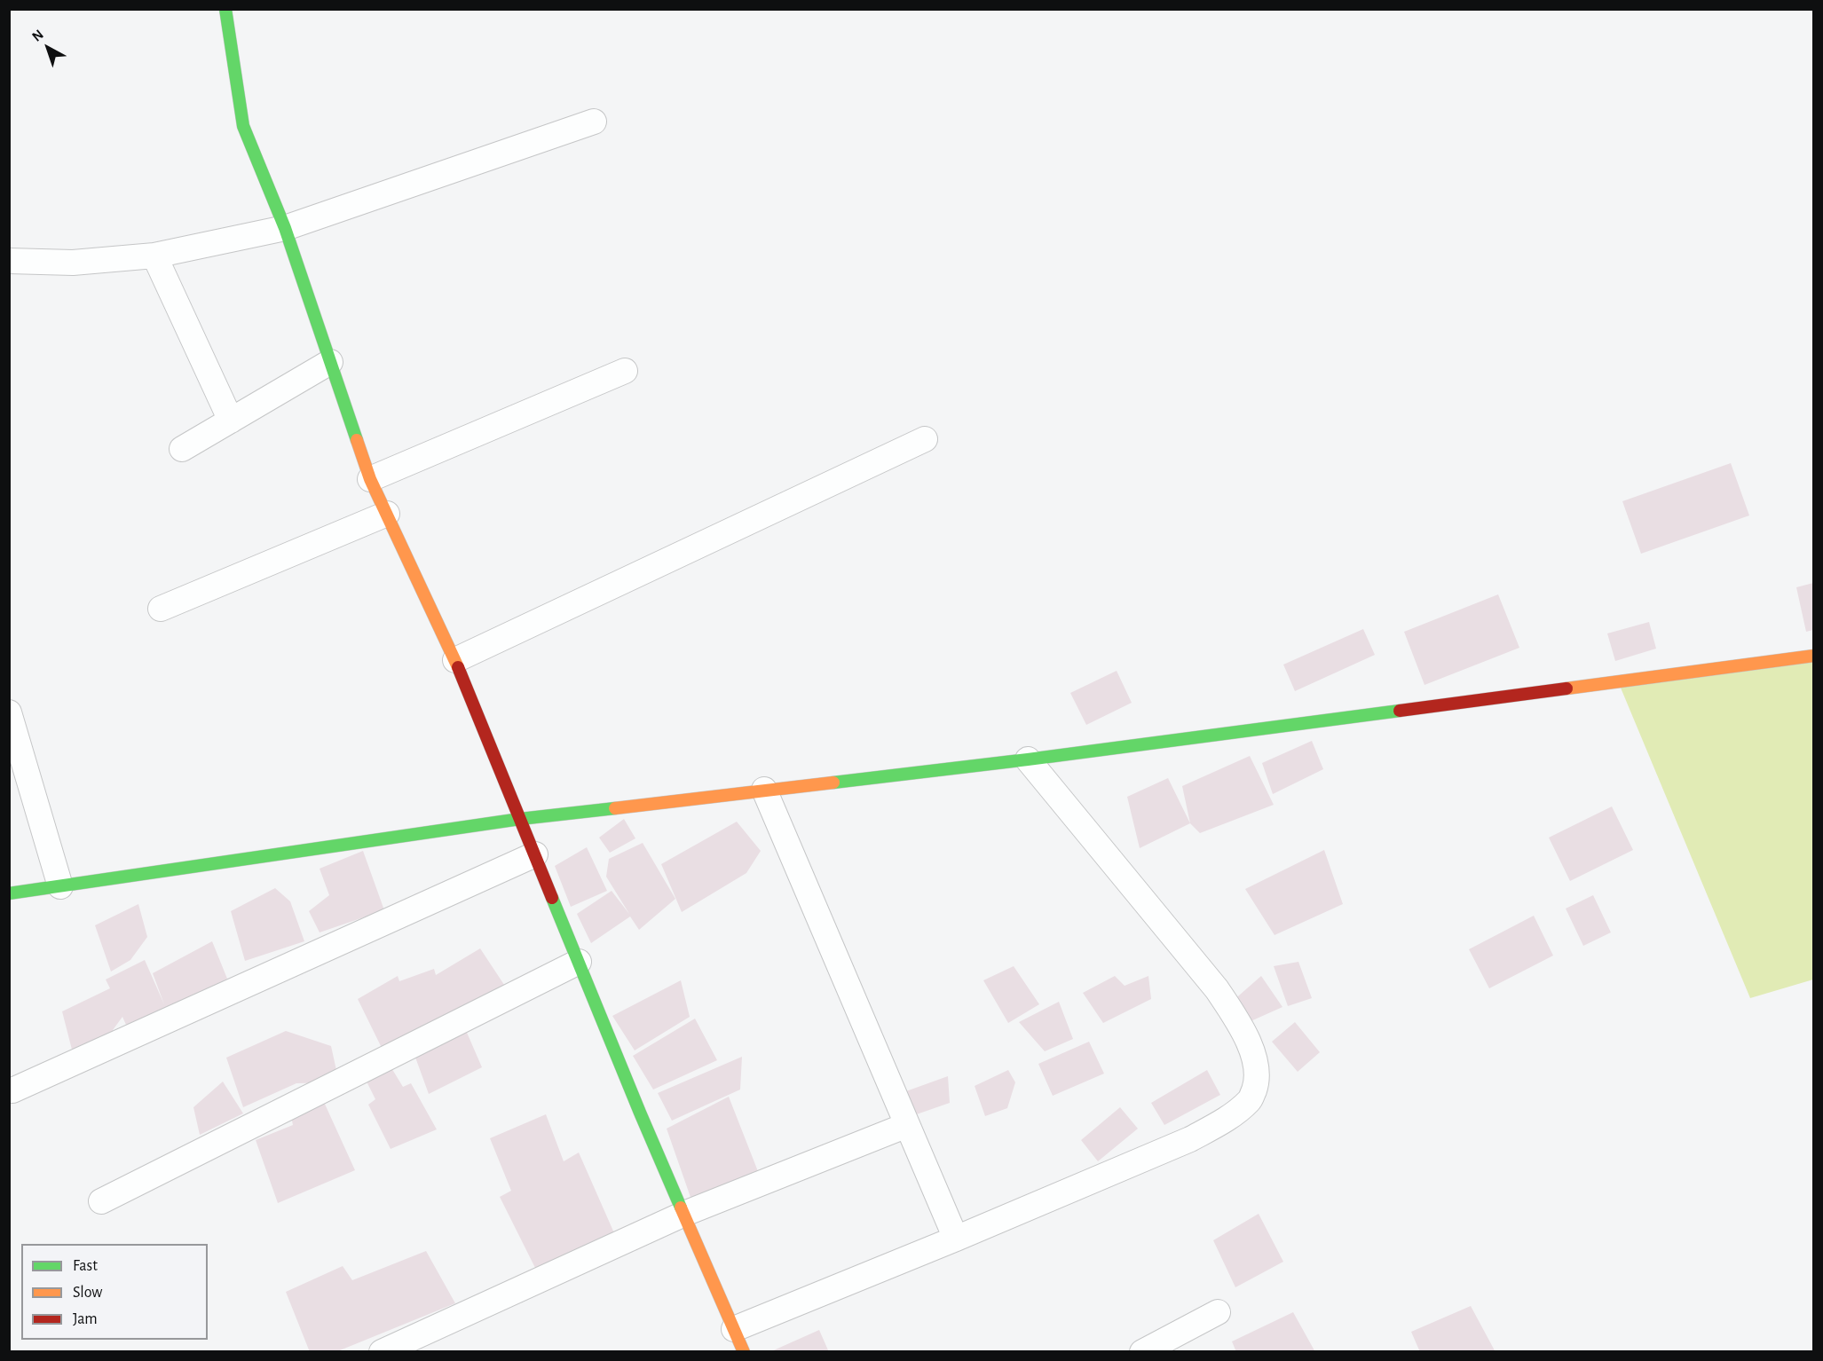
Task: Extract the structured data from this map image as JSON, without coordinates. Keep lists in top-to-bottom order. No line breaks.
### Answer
{"legend":["Fast","Slow","Jam"],"north":"top left"}
